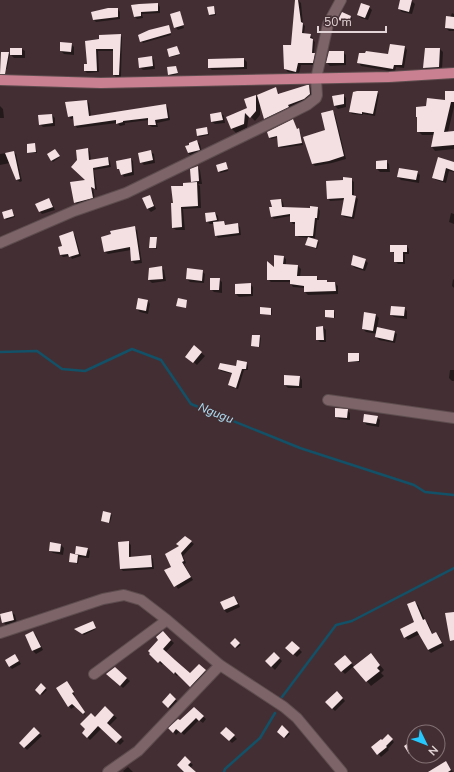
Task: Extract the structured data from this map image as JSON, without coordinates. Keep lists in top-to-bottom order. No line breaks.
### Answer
{"water":["Ngugu"],"scale_bar":"50 m","north":"bottom right"}
